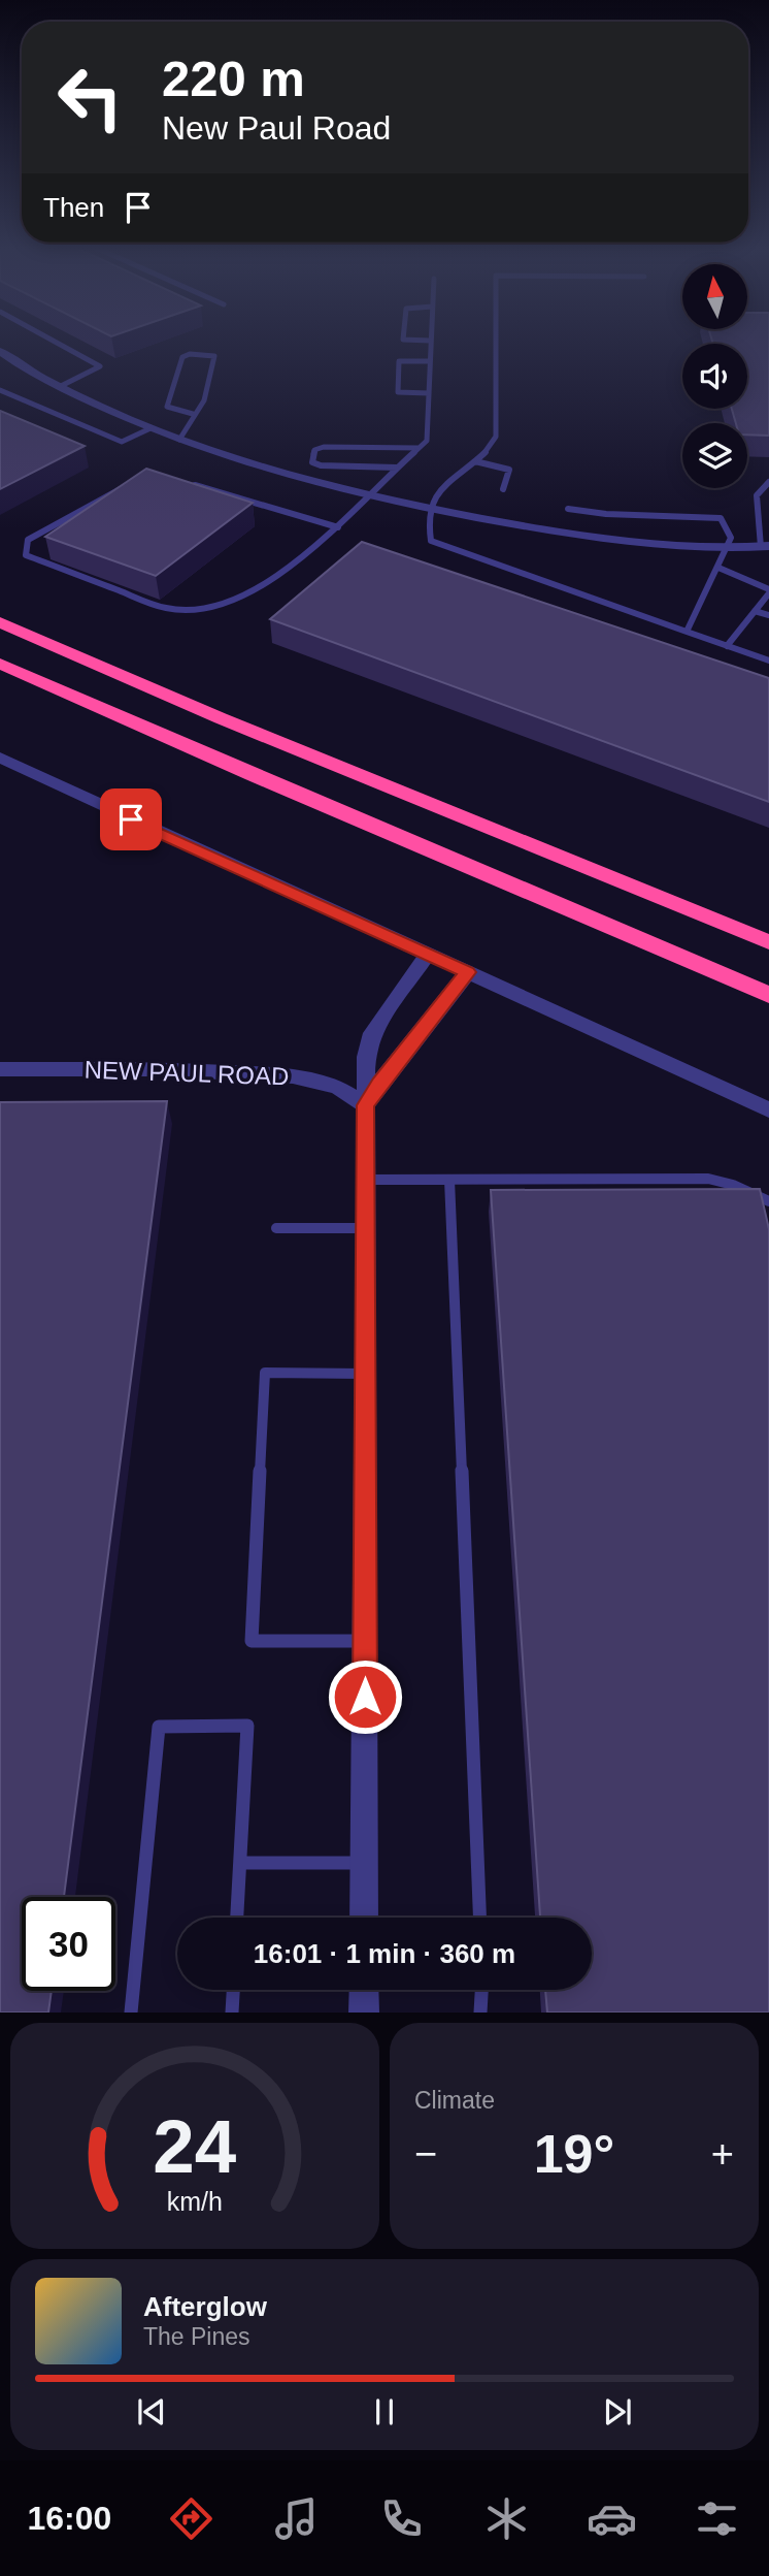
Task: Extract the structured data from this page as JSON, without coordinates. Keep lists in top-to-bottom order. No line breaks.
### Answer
{"streets":{"street":["NEW PAUL ROAD"]},"north":"top","page":{"turn":["220 m","New Paul Road"],"then":"Then","limit":"30","trip":"16:01 · 1 min · 360 m","tile":"Climate","heat":["−","19°","+"],"song":["Afterglow","The Pines"],"tabs":"16:00","gauge":["24","km/h"]}}
